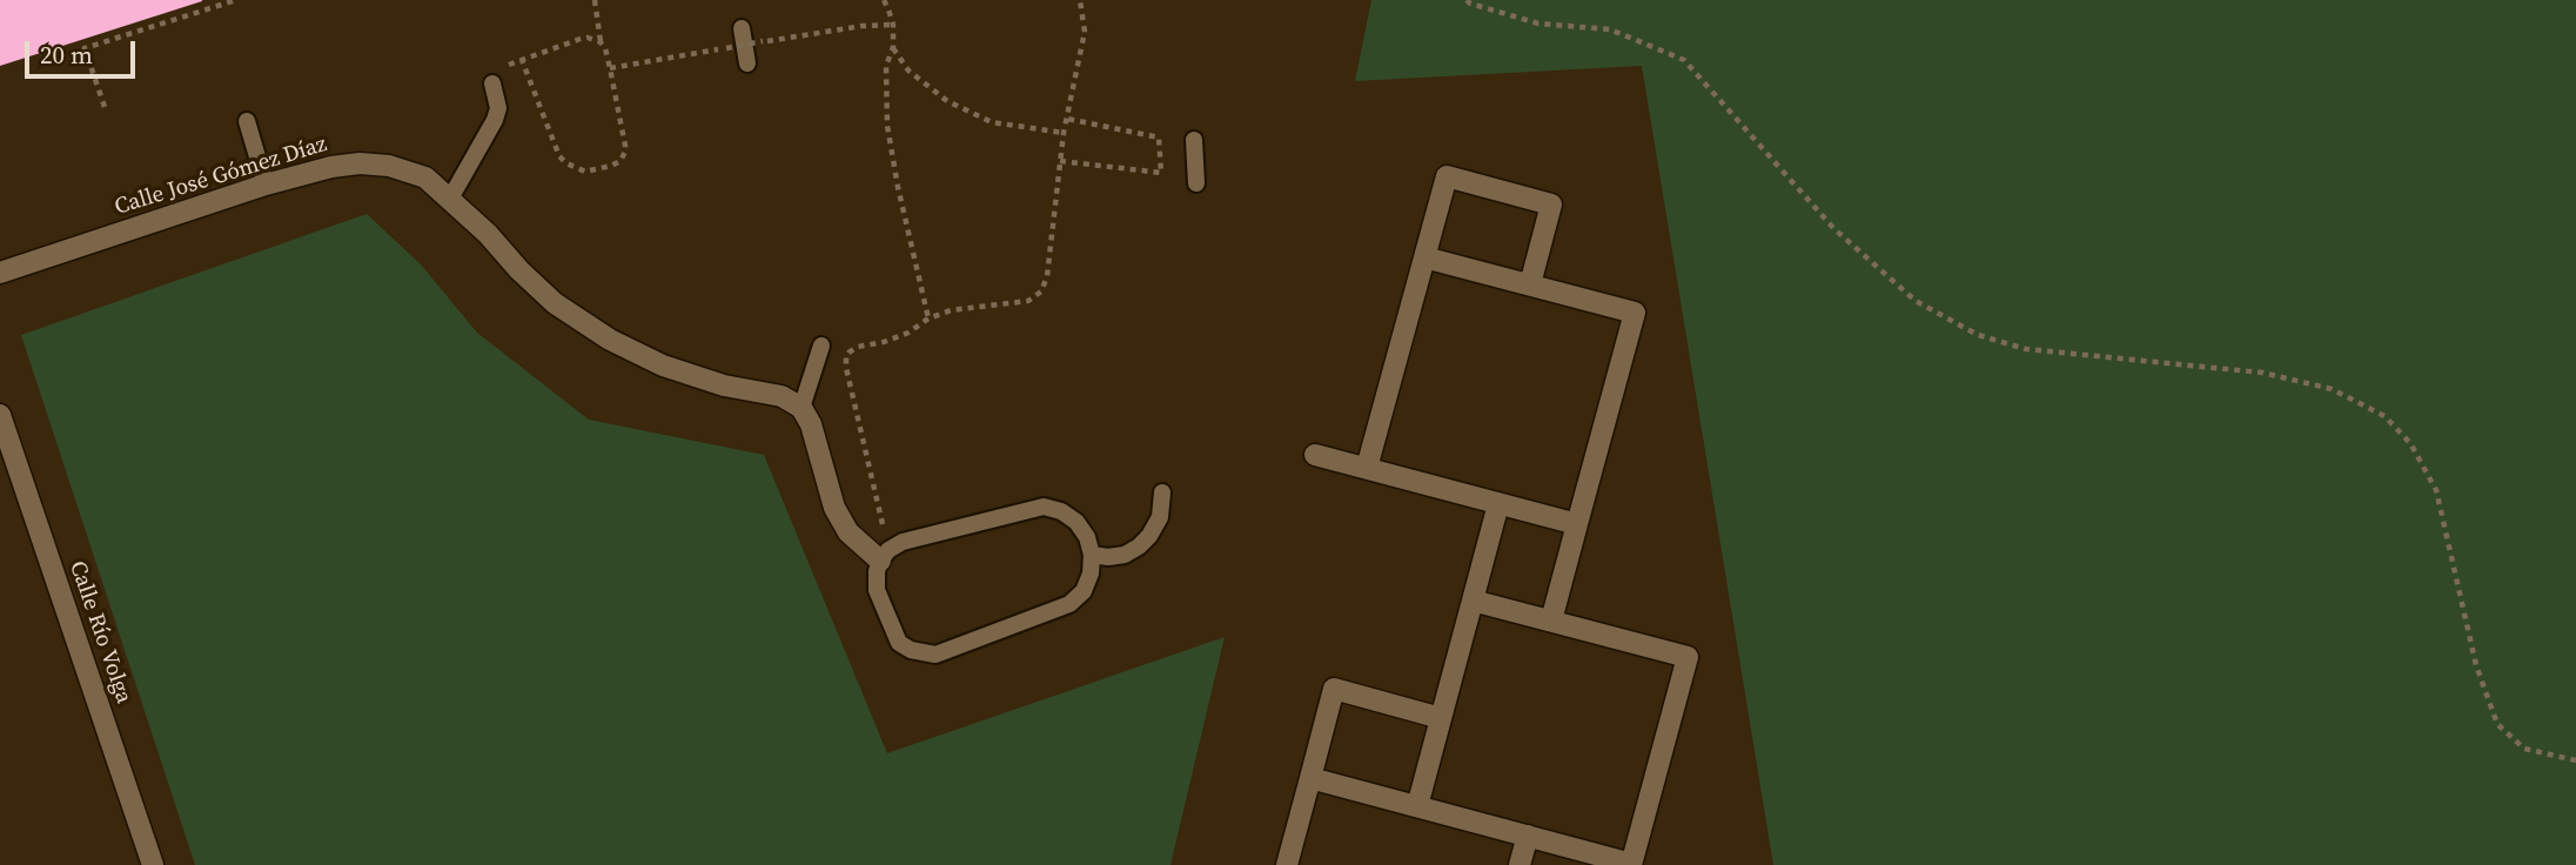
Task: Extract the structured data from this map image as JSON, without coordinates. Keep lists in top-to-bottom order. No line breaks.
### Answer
{"streets":{"street":["Calle José Gómez Díaz","Calle Río Volga"]},"scale_bar":"20 m"}
